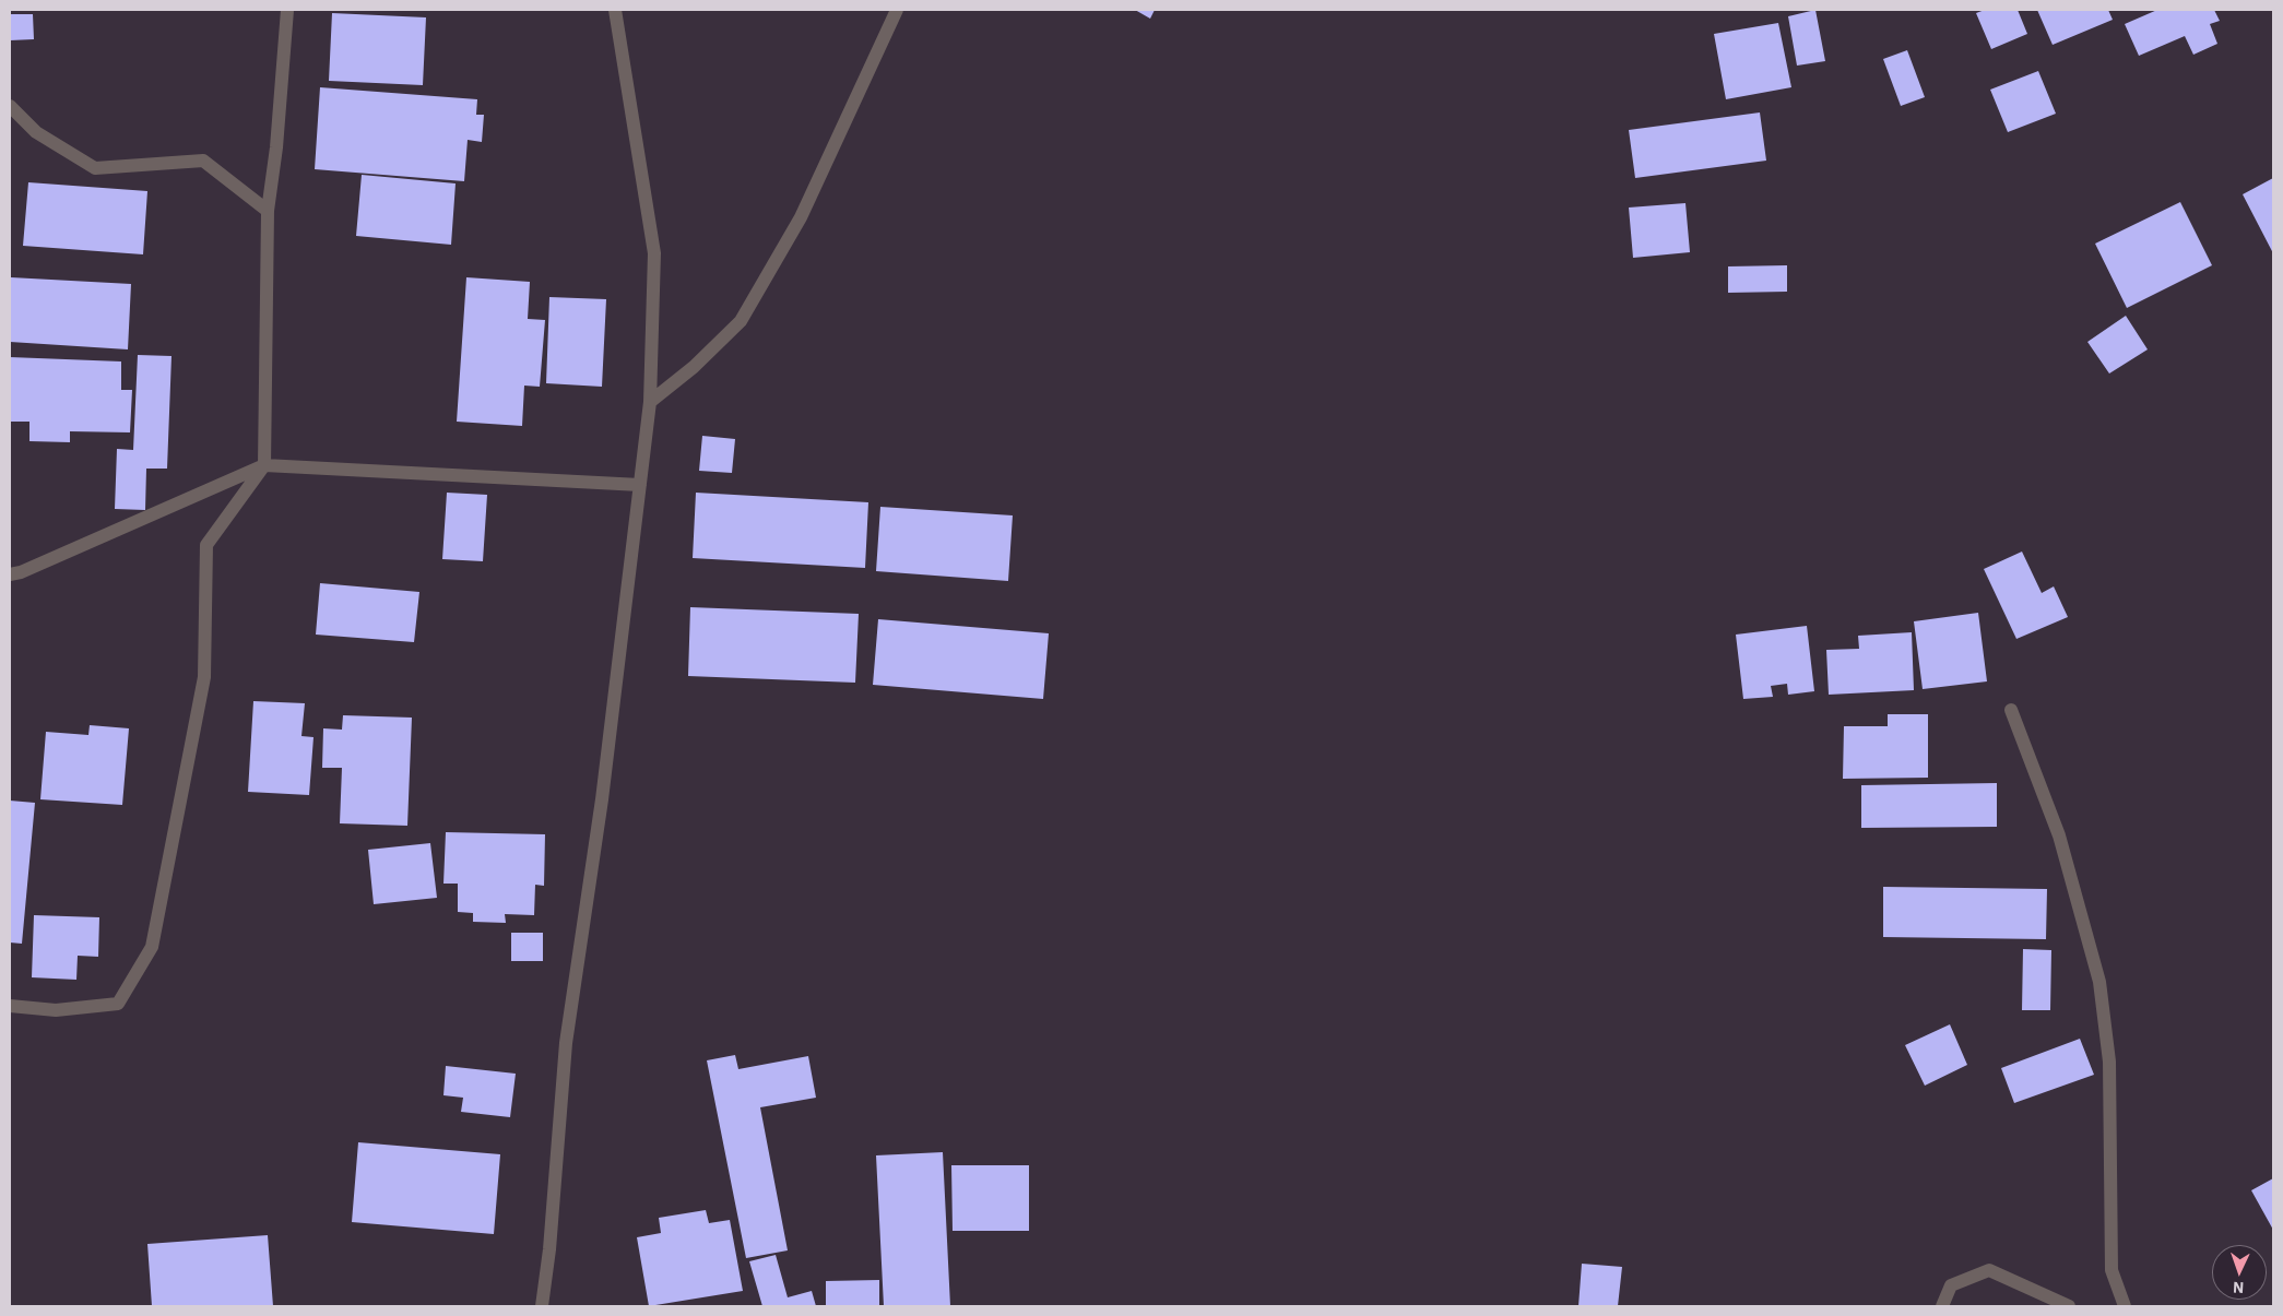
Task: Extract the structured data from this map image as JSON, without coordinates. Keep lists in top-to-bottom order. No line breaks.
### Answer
{"north":"bottom"}
